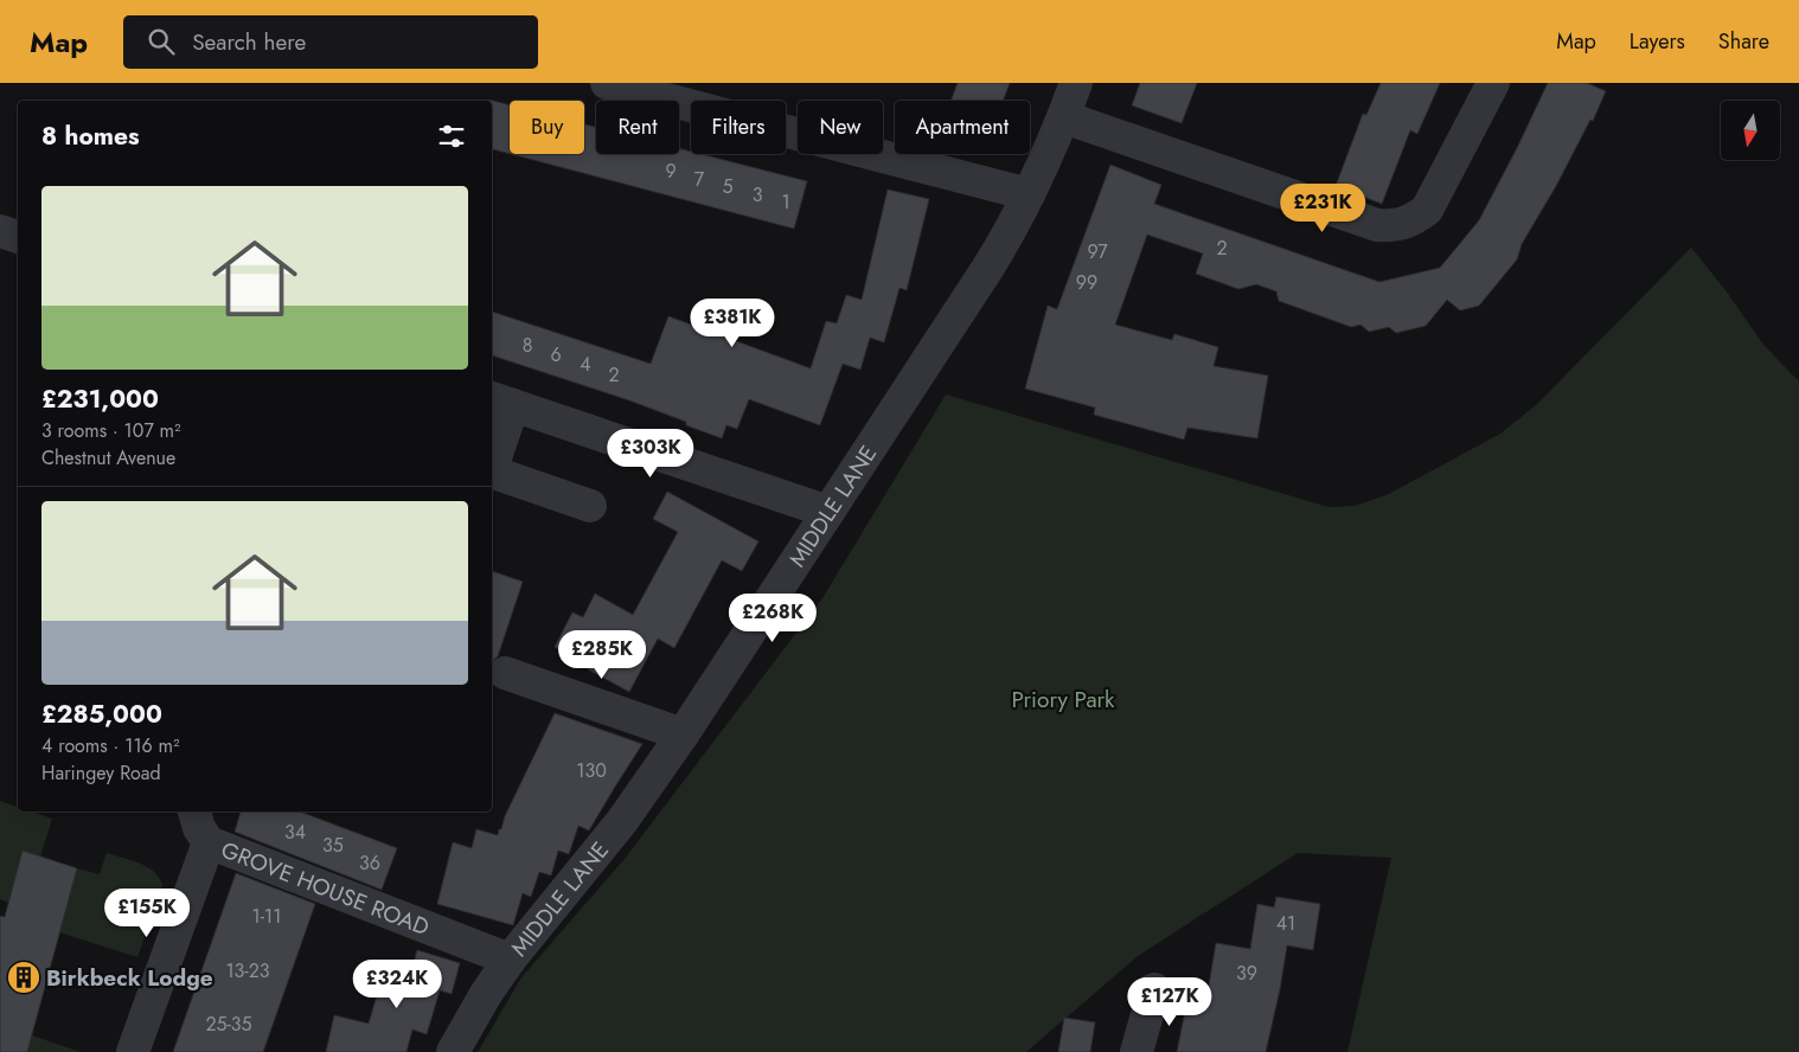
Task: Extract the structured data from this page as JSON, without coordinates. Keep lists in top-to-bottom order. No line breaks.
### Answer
{"streets":{"street":["MIDDLE LANE","GROVE HOUSE ROAD"]},"crossings":[["MIDDLE LANE","GROVE HOUSE ROAD"]],"parks":["Priory Park"],"places":{"building":["Birkbeck Lodge"]},"house_numbers":["9","7","5","3","1","2","97","99","8","6","4","2","130","34","35","36","1-11","41","13-23","39","25-35"],"north":"bottom","page":{"header":"Map","search":"Search here","nav":["Map","Layers","Share"],"chip":["Buy","Rent","Filters","New","Apartment"],"heading":"8 homes","list":[{"name":"£231,000","note":"3 rooms · 107 m² · Chestnut Avenue"},{"name":"£285,000","note":"4 rooms · 116 m² · Haringey Road"}],"price":["£231K","£381K","£303K","£268K","£285K","£155K","£324K","£127K"]}}
